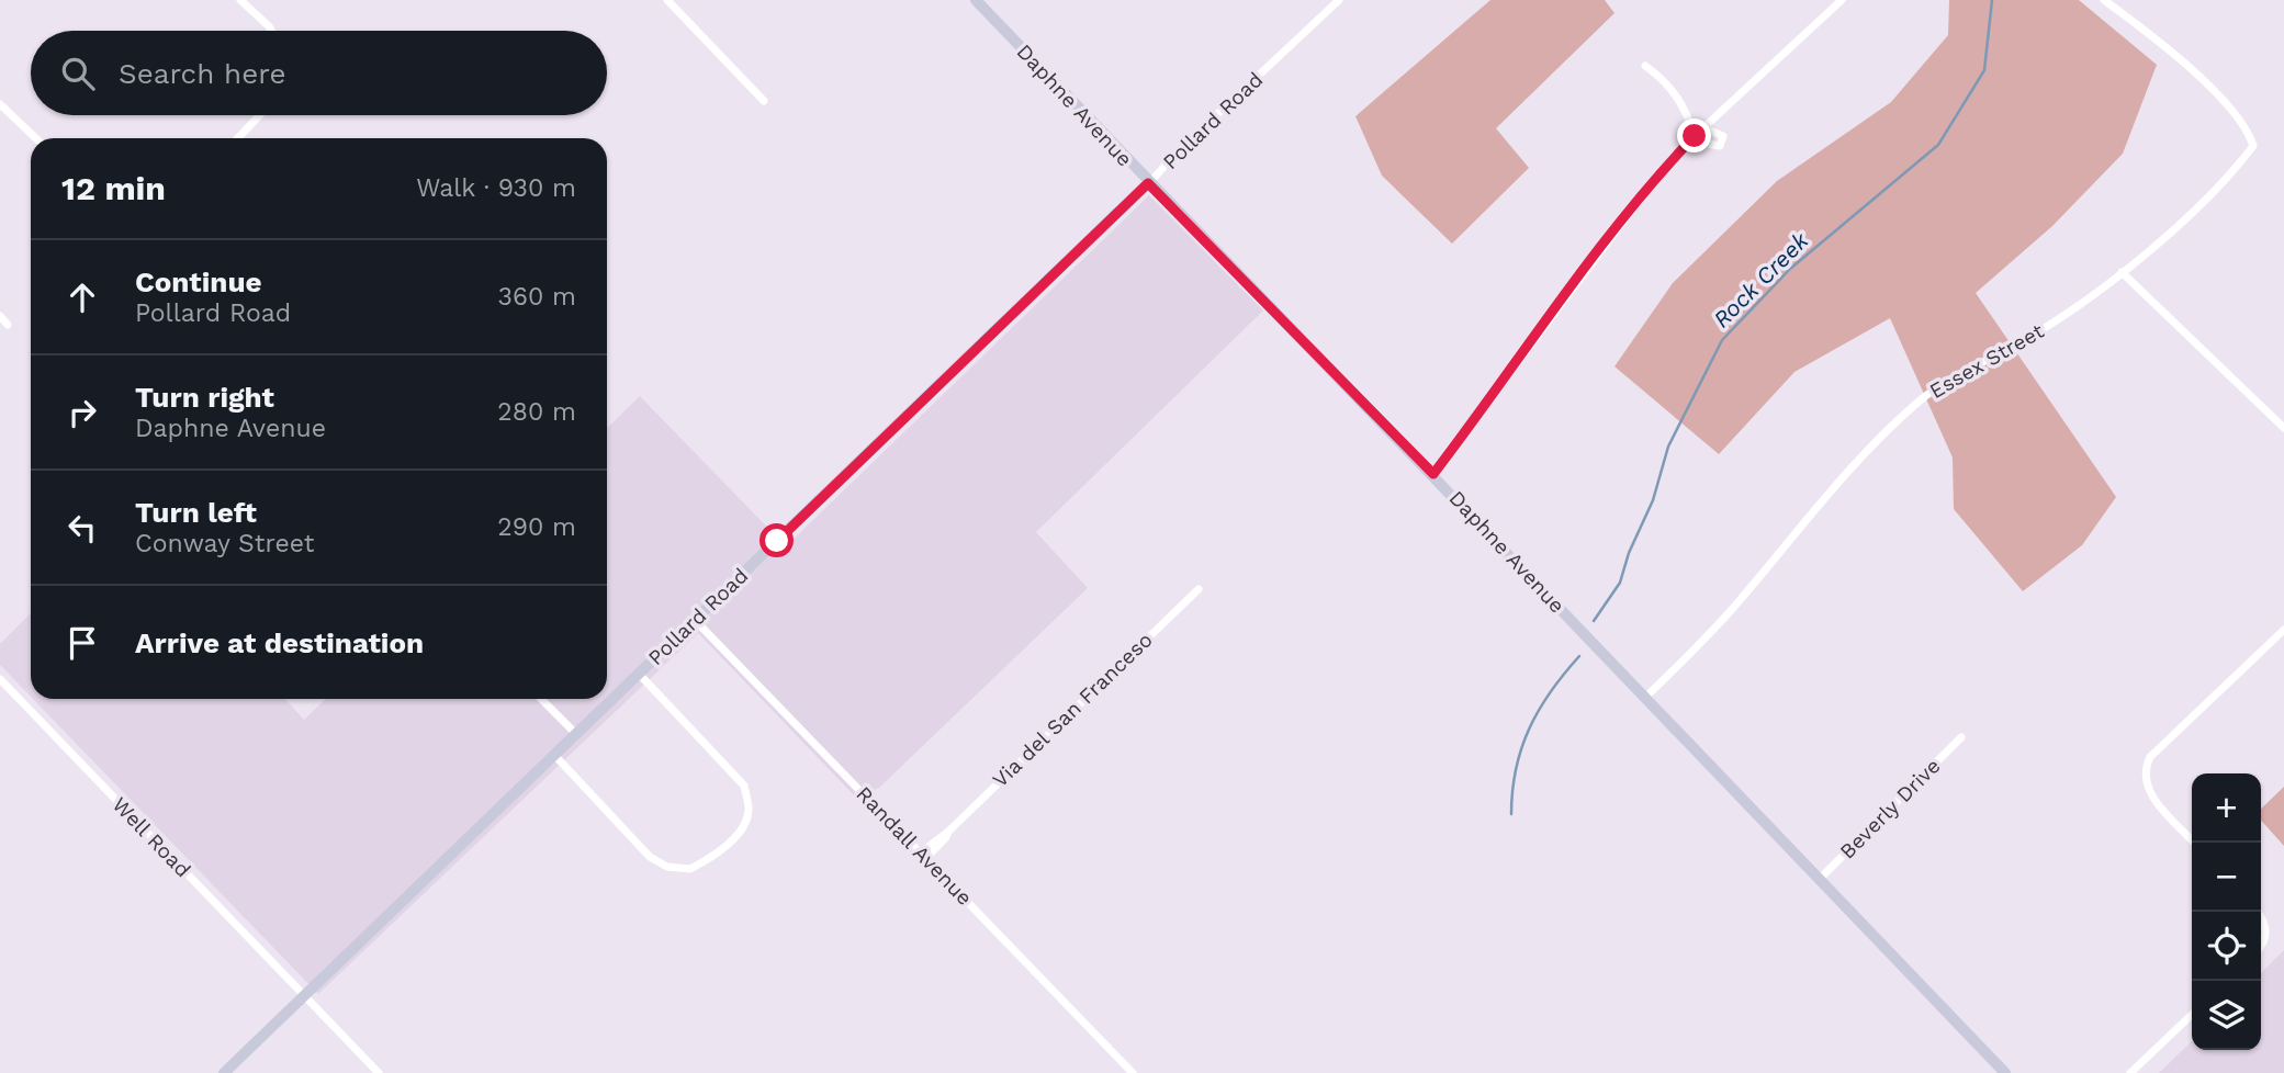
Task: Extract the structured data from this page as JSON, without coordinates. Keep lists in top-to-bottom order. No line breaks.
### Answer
{"streets":{"street":["Daphne Avenue","Pollard Road","Essex Street","Via del San Franceso","Beverly Drive","Well Road","Randall Avenue"]},"crossings":[["Daphne Avenue","Pollard Road"],["Daphne Avenue","Essex Street"],["Daphne Avenue","Beverly Drive"],["Pollard Road","Well Road"],["Pollard Road","Randall Avenue"],["Via del San Franceso","Randall Avenue"]],"water":["Rock Creek"],"page":{"search":"Search here","heading":["12 min","Walk · 930 m"],"list":[["Continue","Pollard Road","360 m"],["Turn right","Daphne Avenue","280 m"],["Turn left","Conway Street","290 m"],"Arrive at destination"],"map_buttons":["+","−"]}}
